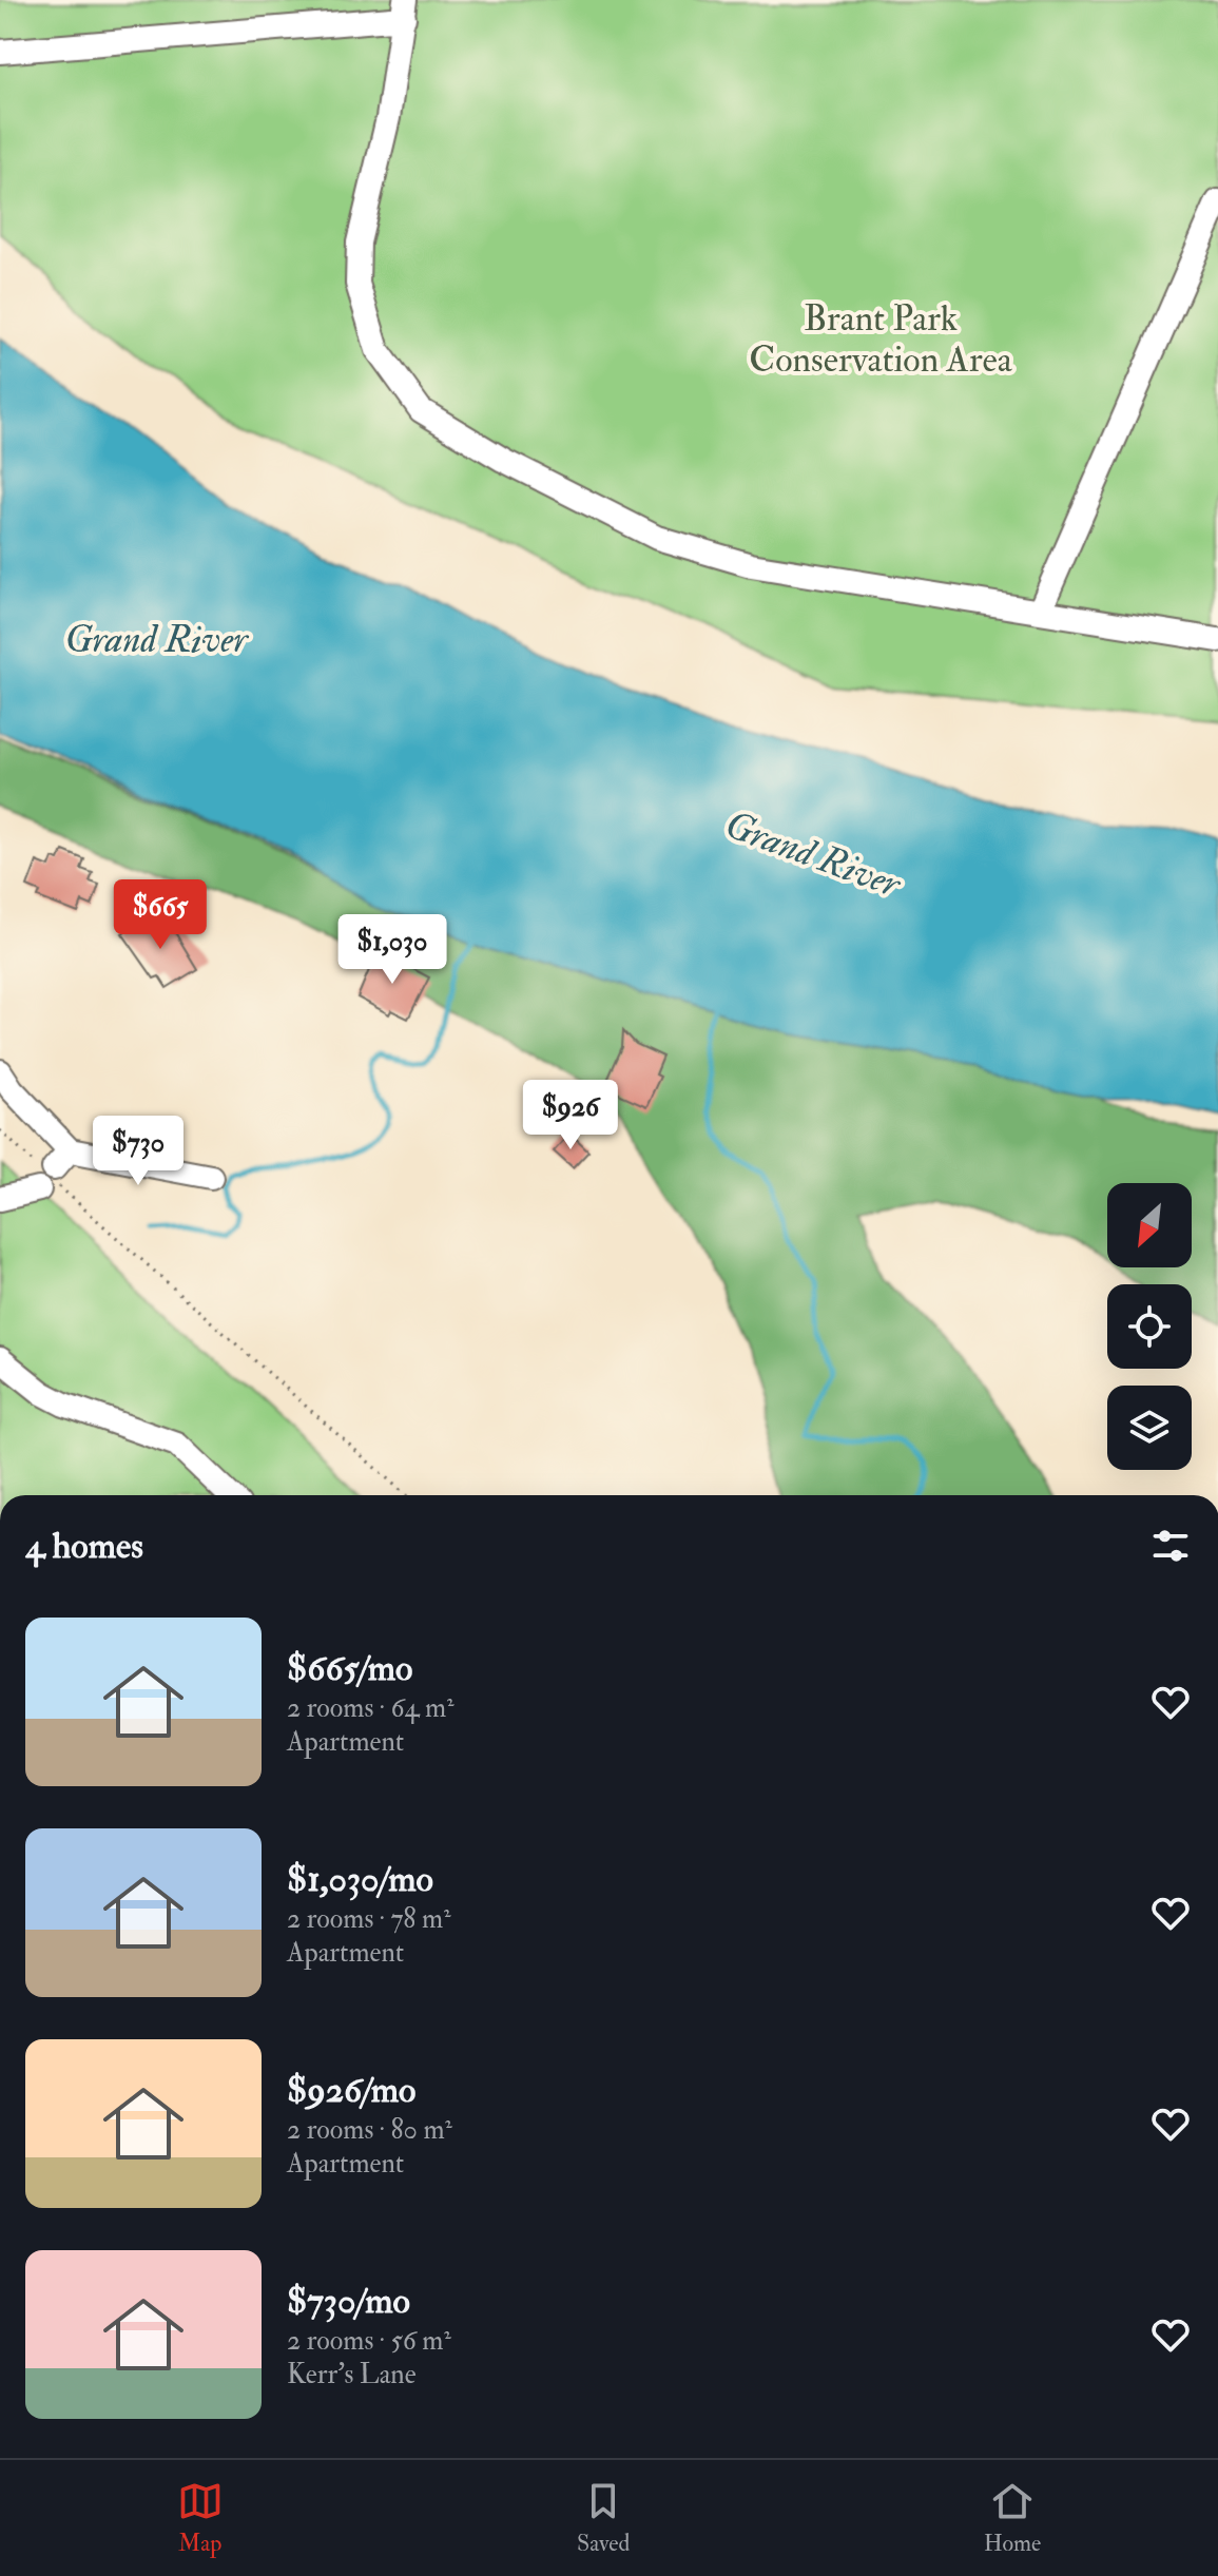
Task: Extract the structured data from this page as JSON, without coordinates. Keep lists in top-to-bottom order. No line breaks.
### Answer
{"water":["Grand River"],"parks":["Brant Park Conservation Area"],"north":"bottom left","page":{"price":["$665","$1,030","$926","$730"],"heading":"4 homes","list":[{"name":"$665/mo","note":"2 rooms · 64 m² · Apartment"},{"name":"$1,030/mo","note":"2 rooms · 78 m² · Apartment"},{"name":"$926/mo","note":"2 rooms · 80 m² · Apartment"},{"name":"$730/mo","note":"2 rooms · 56 m² · Kerr's Lane"}],"tabs":["Map","Saved","Home"]}}
